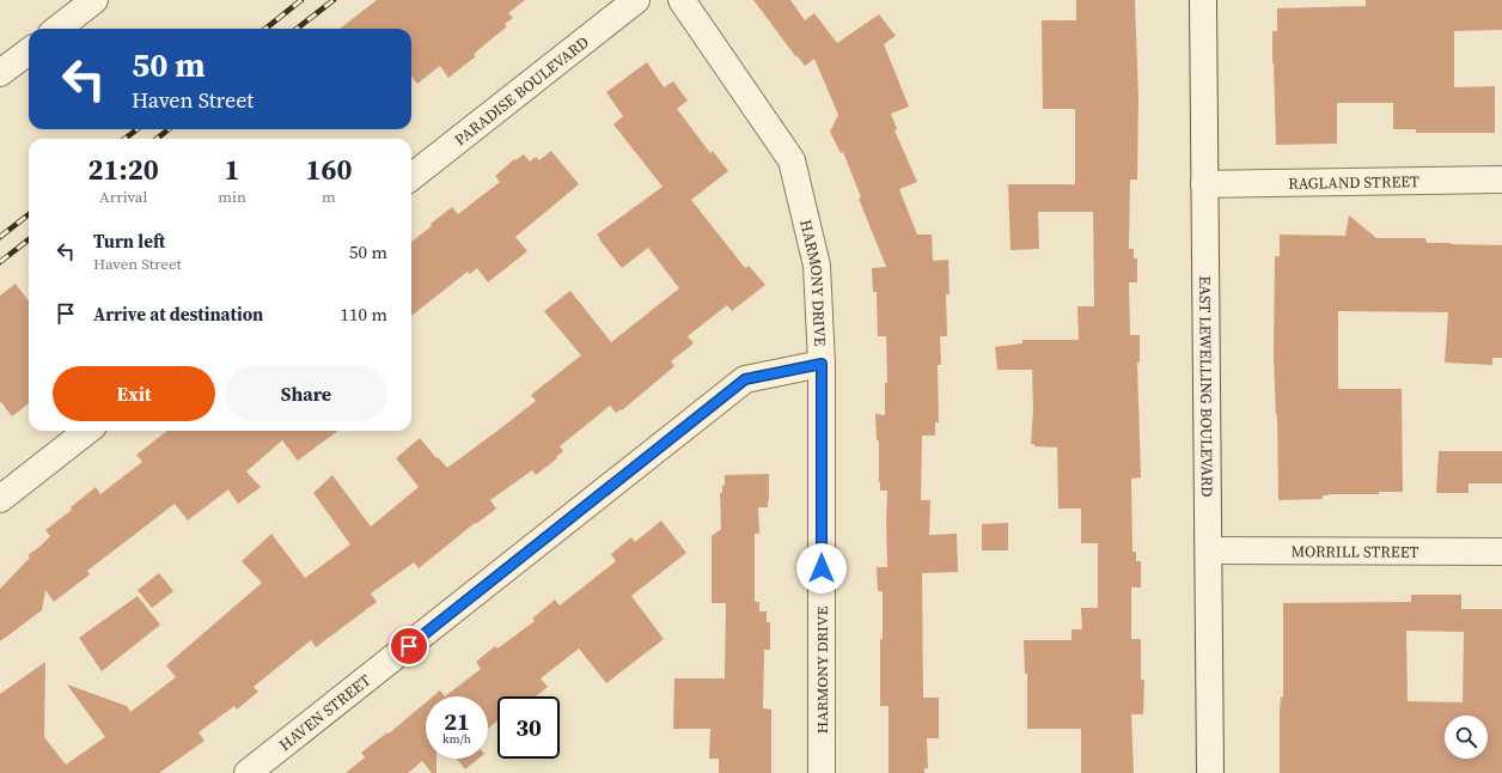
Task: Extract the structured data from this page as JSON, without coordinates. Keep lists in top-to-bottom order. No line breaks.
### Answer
{"streets":{"street":["PARADISE BOULEVARD","RAGLAND STREET","HARMONY DRIVE","EAST LEWELLING BOULEVARD","MORRILL STREET","HAVEN STREET"]},"crossings":[["RAGLAND STREET","EAST LEWELLING BOULEVARD"],["HARMONY DRIVE","HAVEN STREET"],["EAST LEWELLING BOULEVARD","MORRILL STREET"]],"page":{"turn":["50 m","Haven Street"],"eta":["21:20","Arrival","1","min","160","m"],"list":[{"name":"Turn left","note":"Haven Street","value":"50 m"},{"name":"Arrive at destination","value":"110 m"}],"buttons":["Exit","Share"],"speed":"21 km/h","limit":"30"}}
